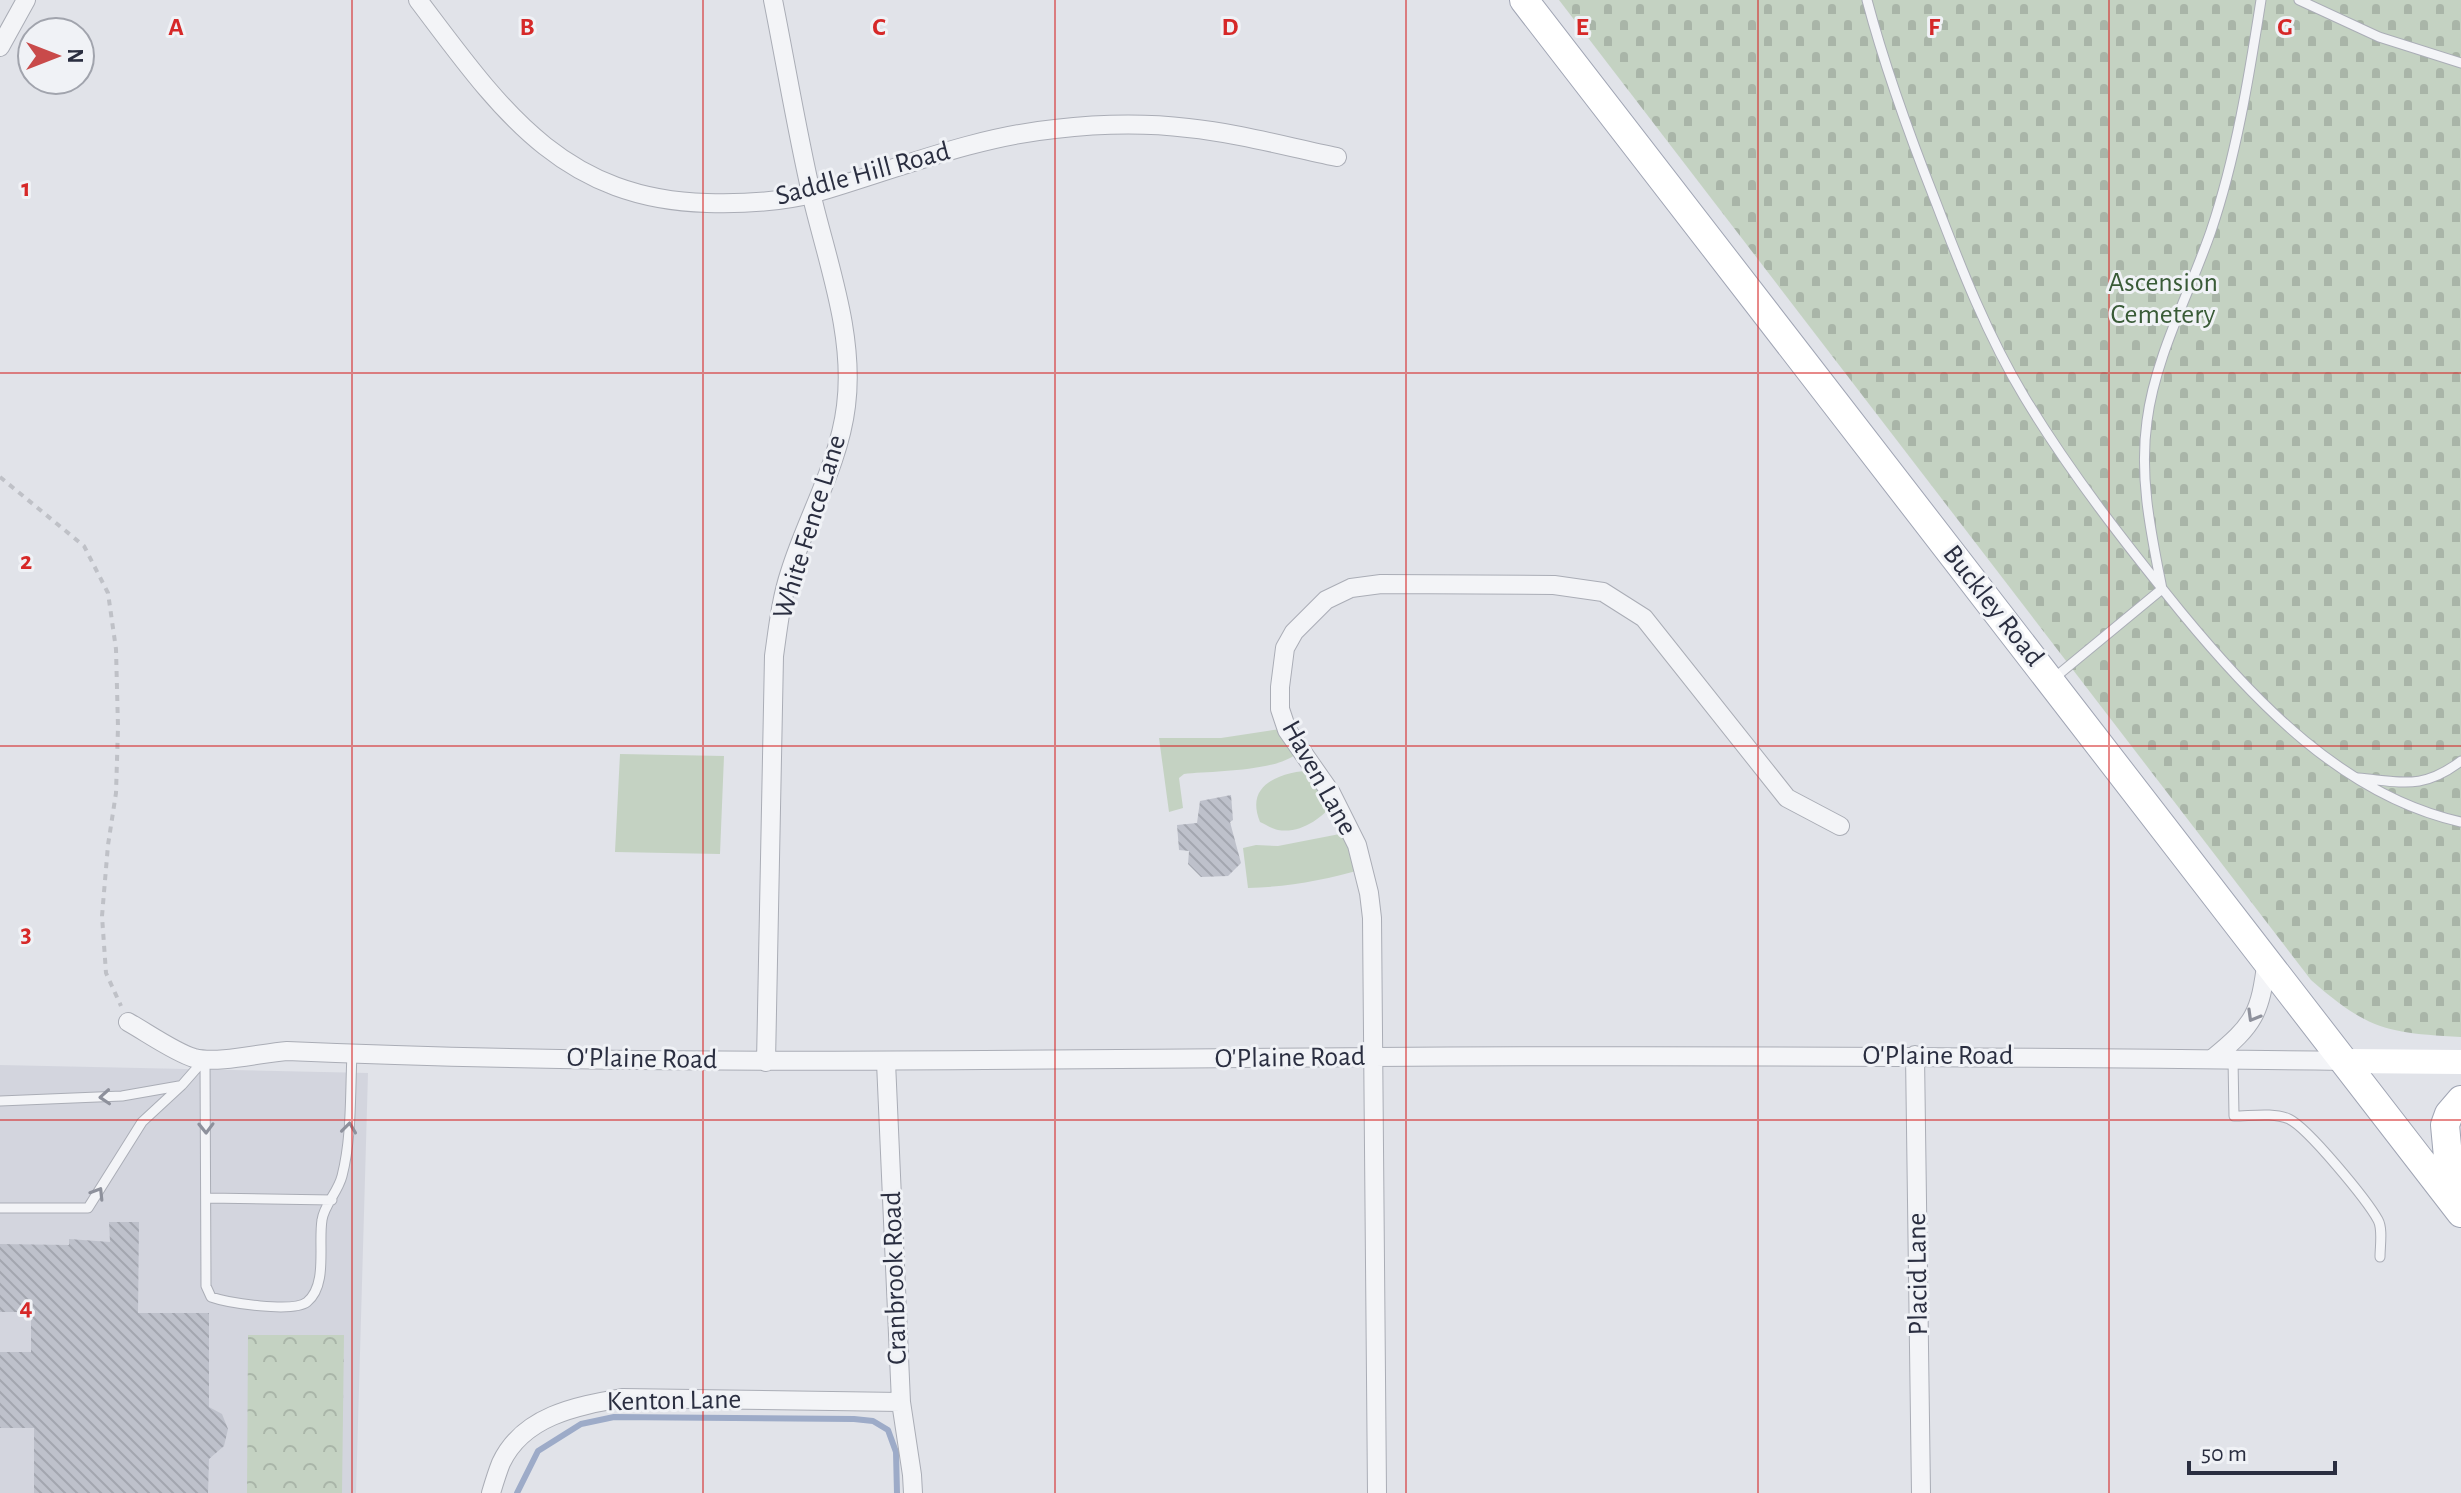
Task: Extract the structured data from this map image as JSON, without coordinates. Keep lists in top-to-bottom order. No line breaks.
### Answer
{"streets":{"main road":["Buckley Road","O'Plaine Road"],"street":["Saddle Hill Road","White Fence Lane","Haven Lane","Placid Lane","Cranbrook Road","Kenton Lane"]},"crossings":[["Saddle Hill Road","White Fence Lane"],["White Fence Lane","O'Plaine Road"],["Buckley Road","O'Plaine Road"],["Haven Lane","O'Plaine Road"],["O'Plaine Road","Placid Lane"],["O'Plaine Road","Cranbrook Road"],["Cranbrook Road","Kenton Lane"]],"parks":["Ascension Cemetery"],"scale_bar":"50 m","north":"right","grid":{"columns":["A","B","C","D","E","F","G"],"rows":["1","2","3","4"]}}
